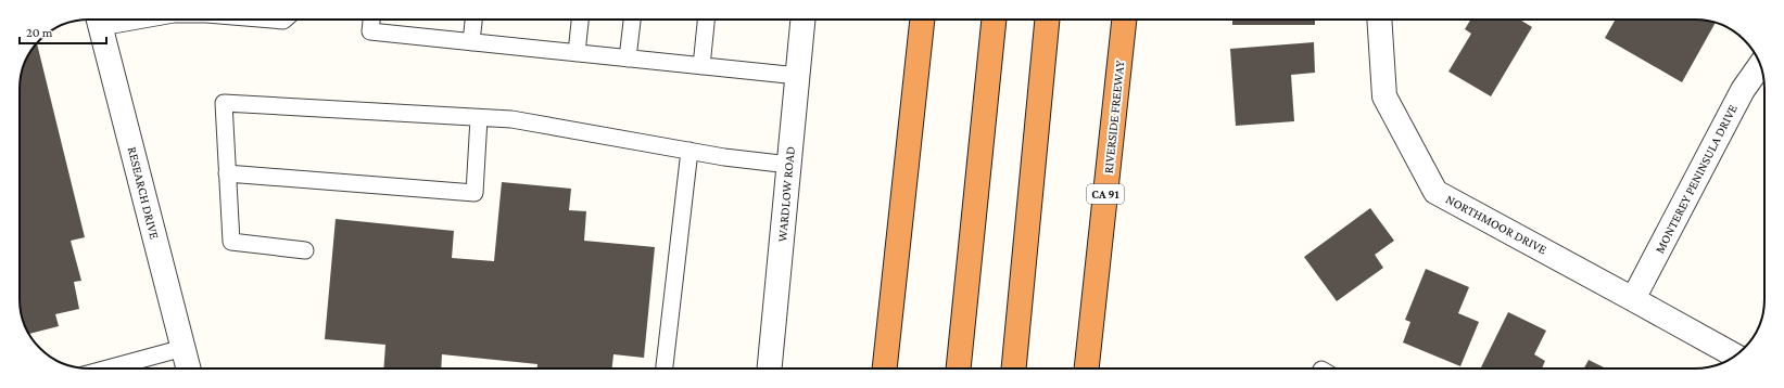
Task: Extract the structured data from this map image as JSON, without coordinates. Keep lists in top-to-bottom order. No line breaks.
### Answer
{"streets":{"highway":["RIVERSIDE FREEWAY","CA 91"],"street":["MONTEREY PENINSULA DRIVE","RESEARCH DRIVE","WARDLOW ROAD","NORTHMOOR DRIVE"]},"crossings":[["MONTEREY PENINSULA DRIVE","NORTHMOOR DRIVE"]],"scale_bar":"20 m"}
